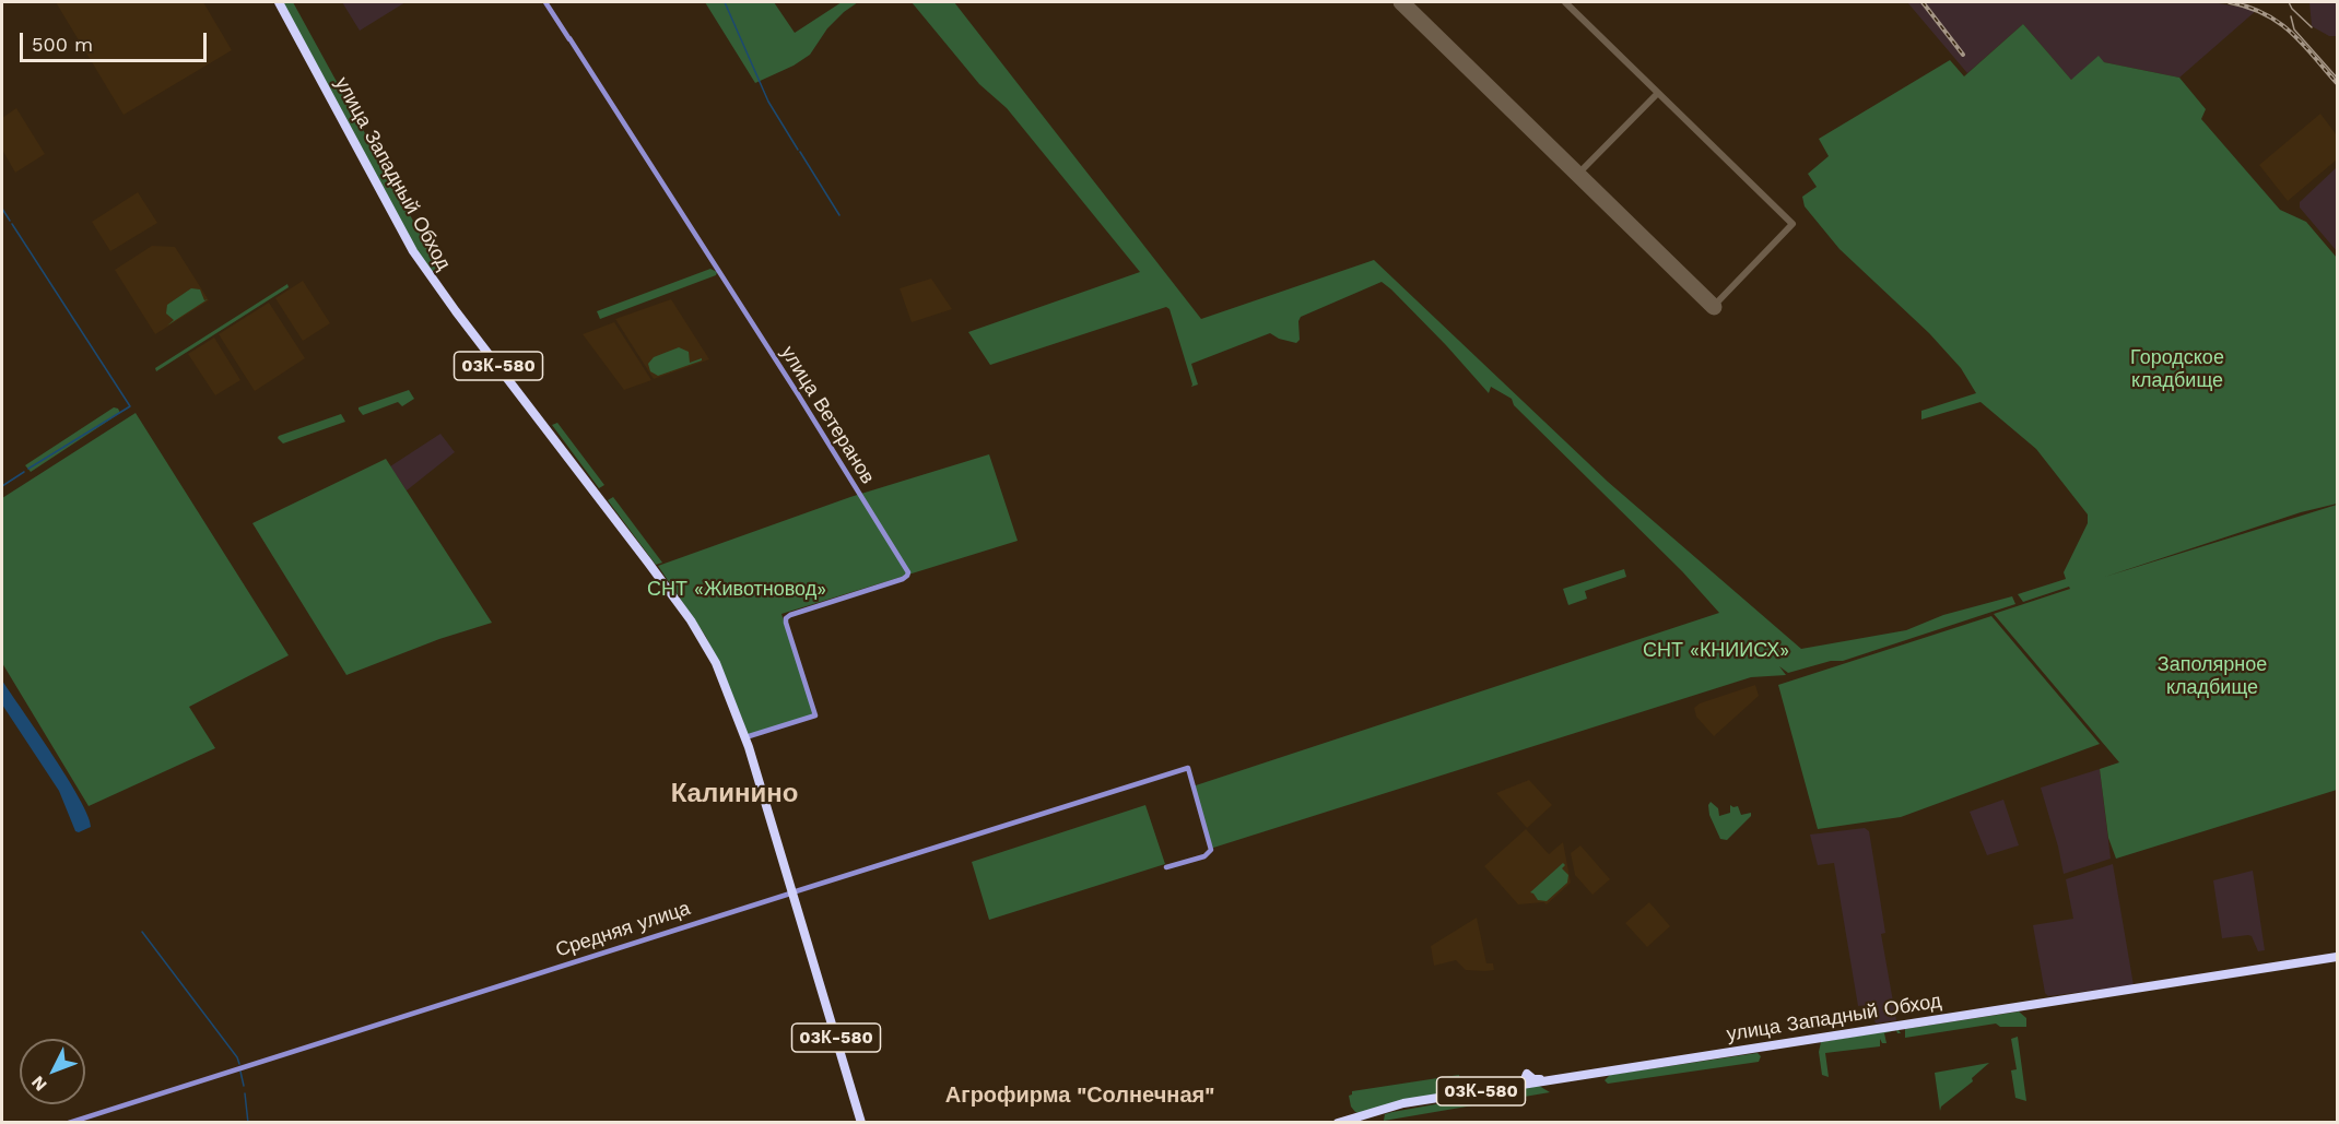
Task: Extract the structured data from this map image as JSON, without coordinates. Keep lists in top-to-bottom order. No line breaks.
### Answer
{"streets":{"highway":["улица Западный Обход","03К-580"],"street":["улица Ветеранов","Средняя улица"]},"crossings":[["улица Западный Обход","улица Ветеранов"],["улица Западный Обход","Средняя улица"]],"districts":["Калинино","Агрофирма \"Солнечная\""],"parks":["Городское кладбище","СНТ «Животновод»","СНТ «КНИИСХ»","Заполярное кладбище"],"scale_bar":"500 m","north":"bottom left"}
